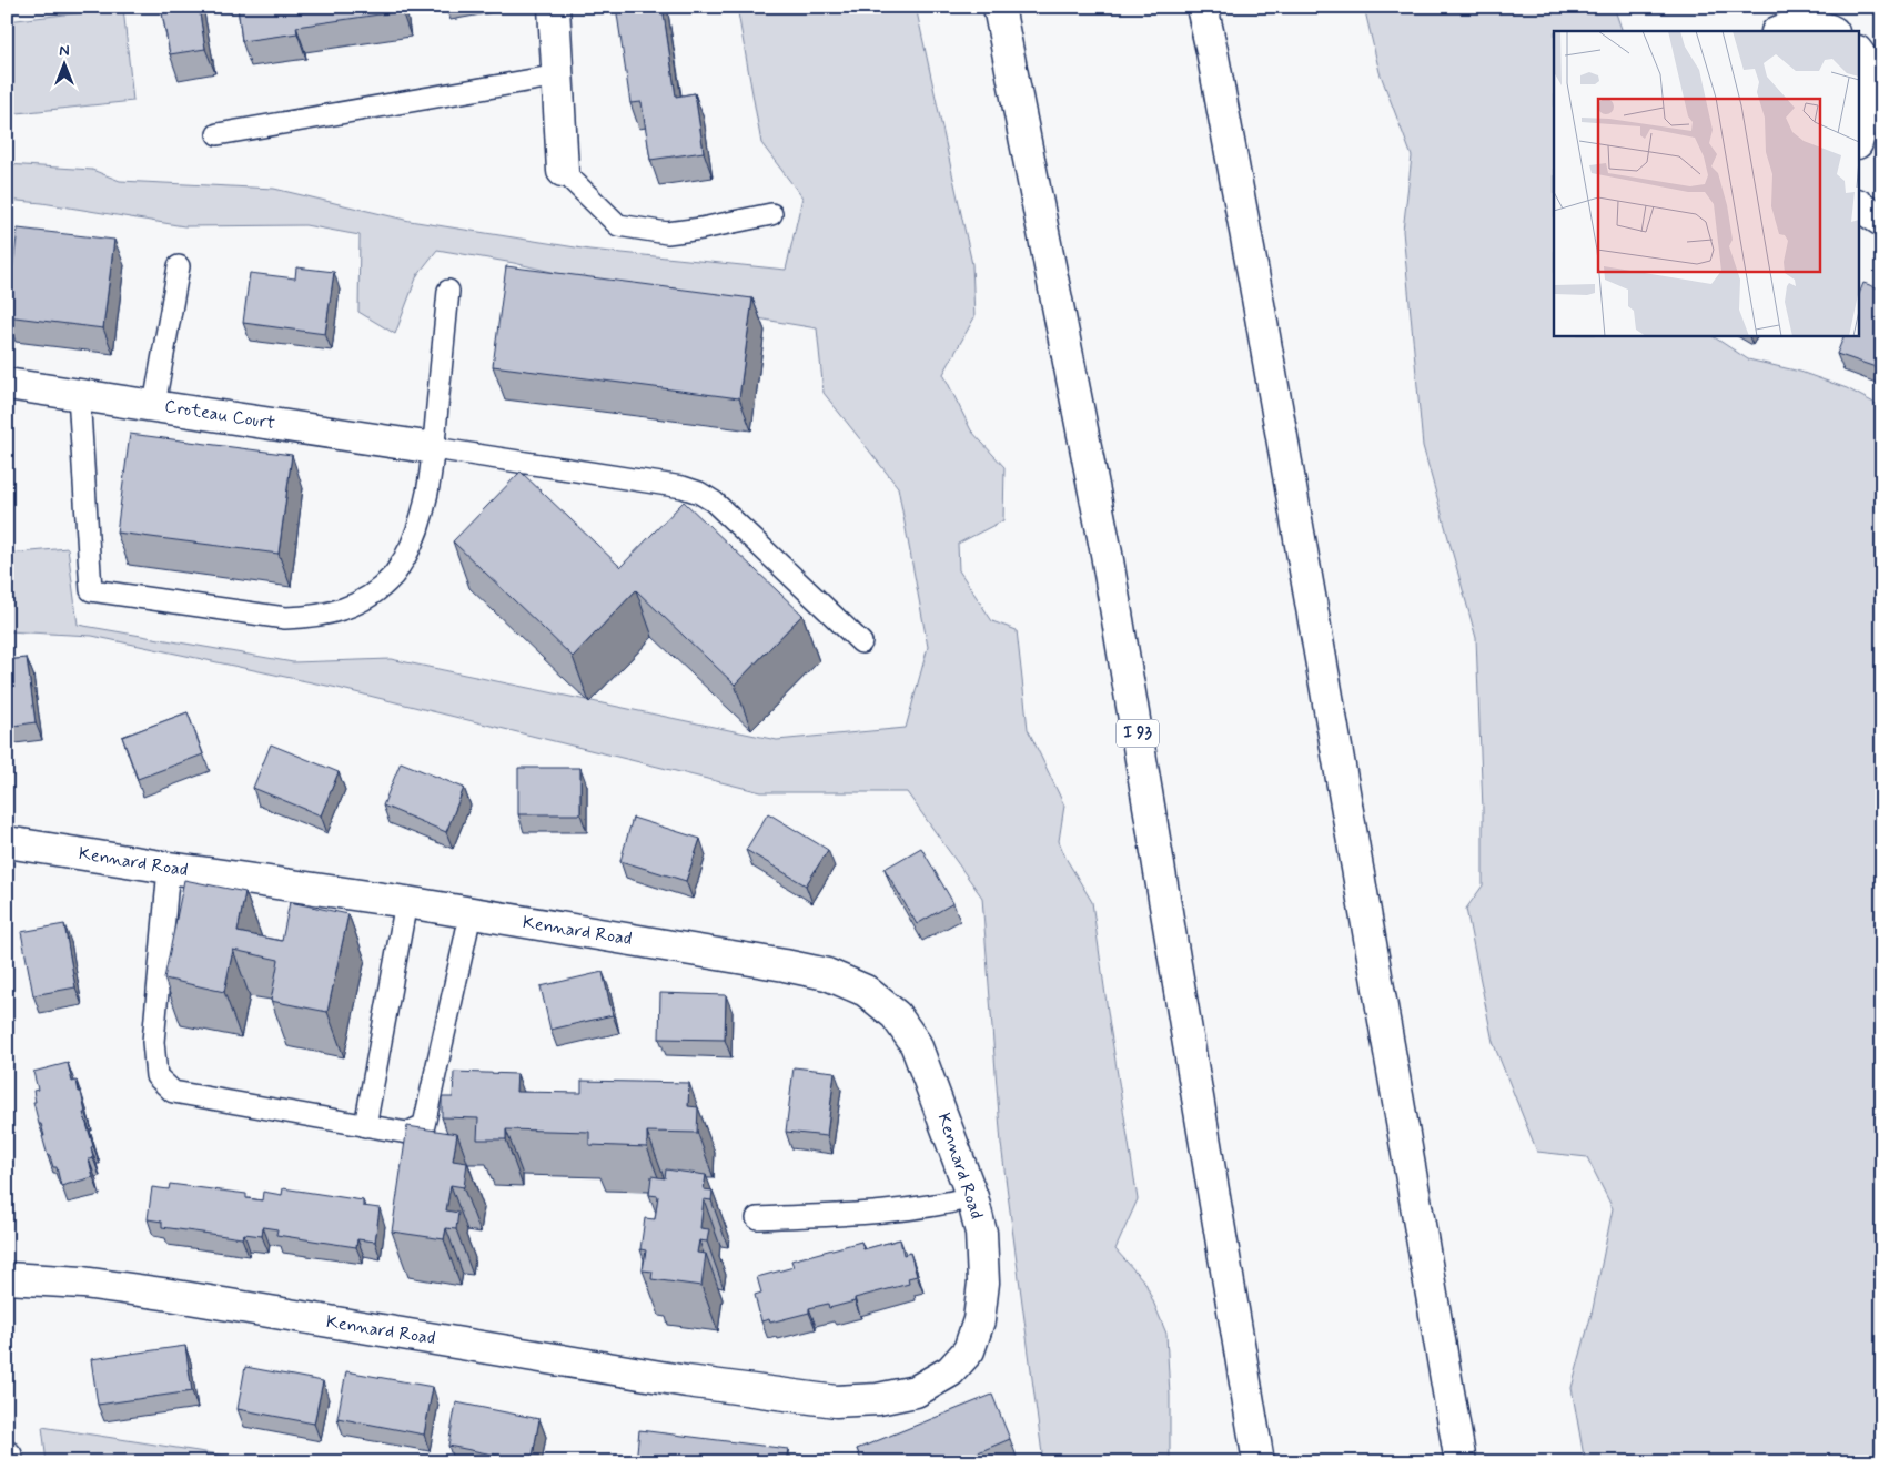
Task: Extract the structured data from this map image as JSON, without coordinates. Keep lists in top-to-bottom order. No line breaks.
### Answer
{"streets":{"main road":["Croteau Court","I 93","Kennard Road"]},"north":"top"}
